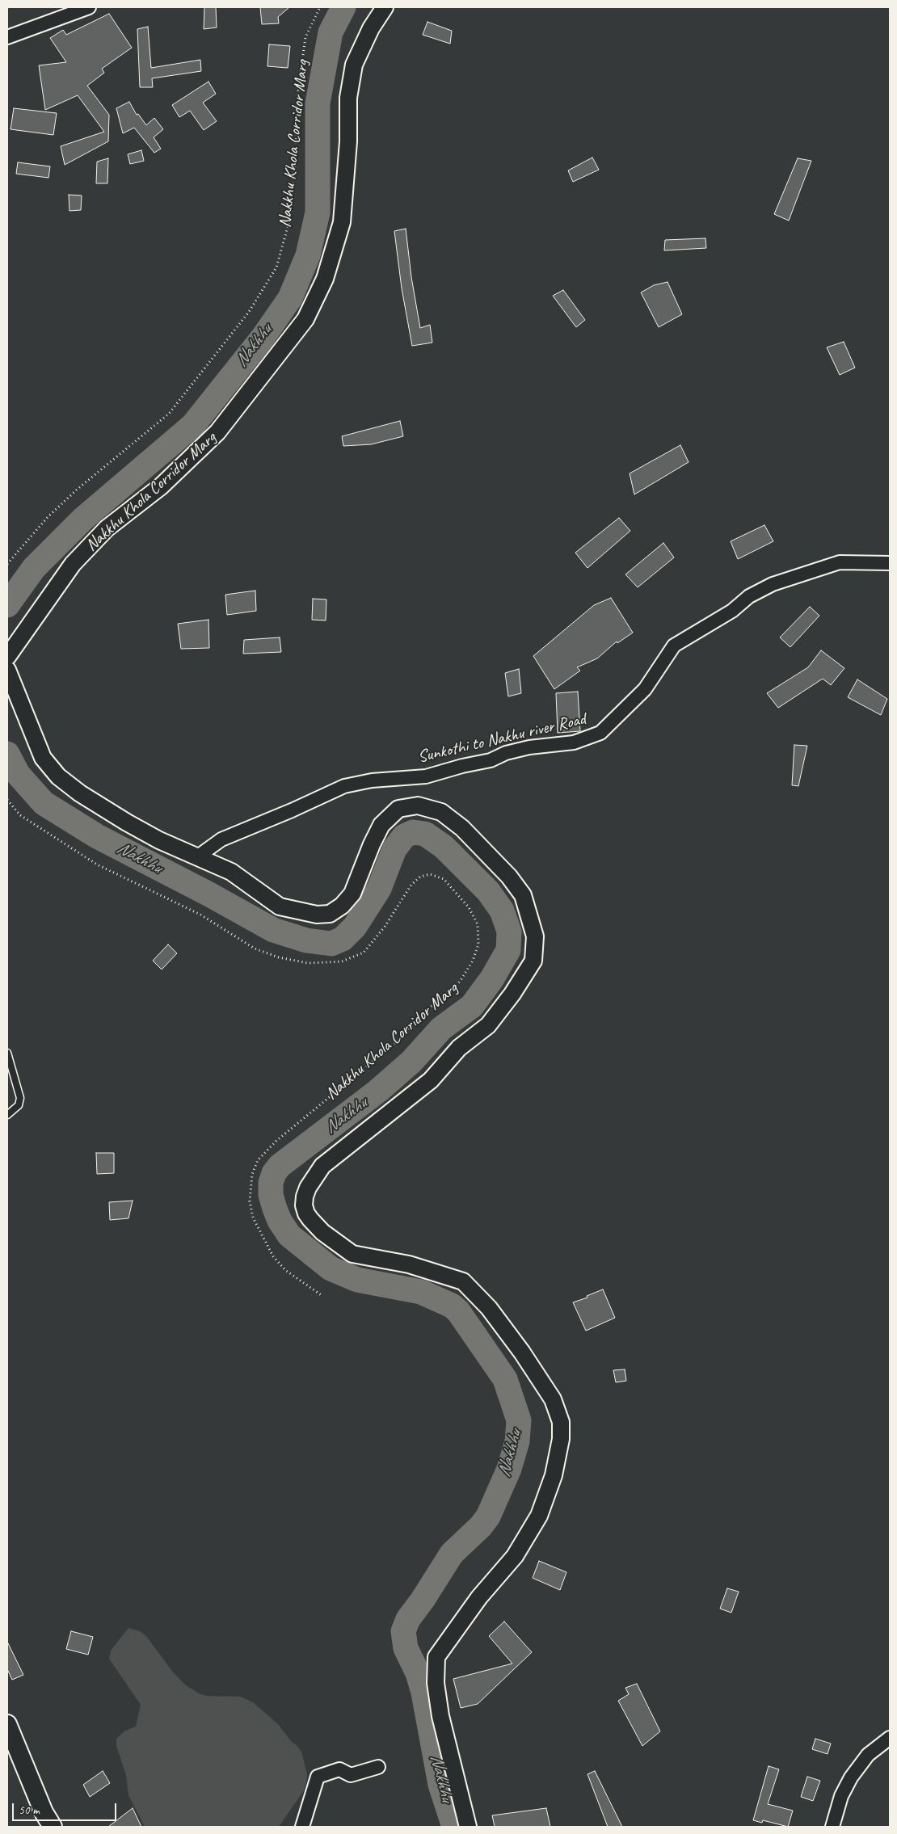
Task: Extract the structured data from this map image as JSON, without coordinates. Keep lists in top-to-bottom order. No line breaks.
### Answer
{"streets":{"street":["Nakkhu Khola Corridor Marg","Sunkothi to Nakhu river Road"]},"water":["Nakhhu"],"scale_bar":"50 m"}
